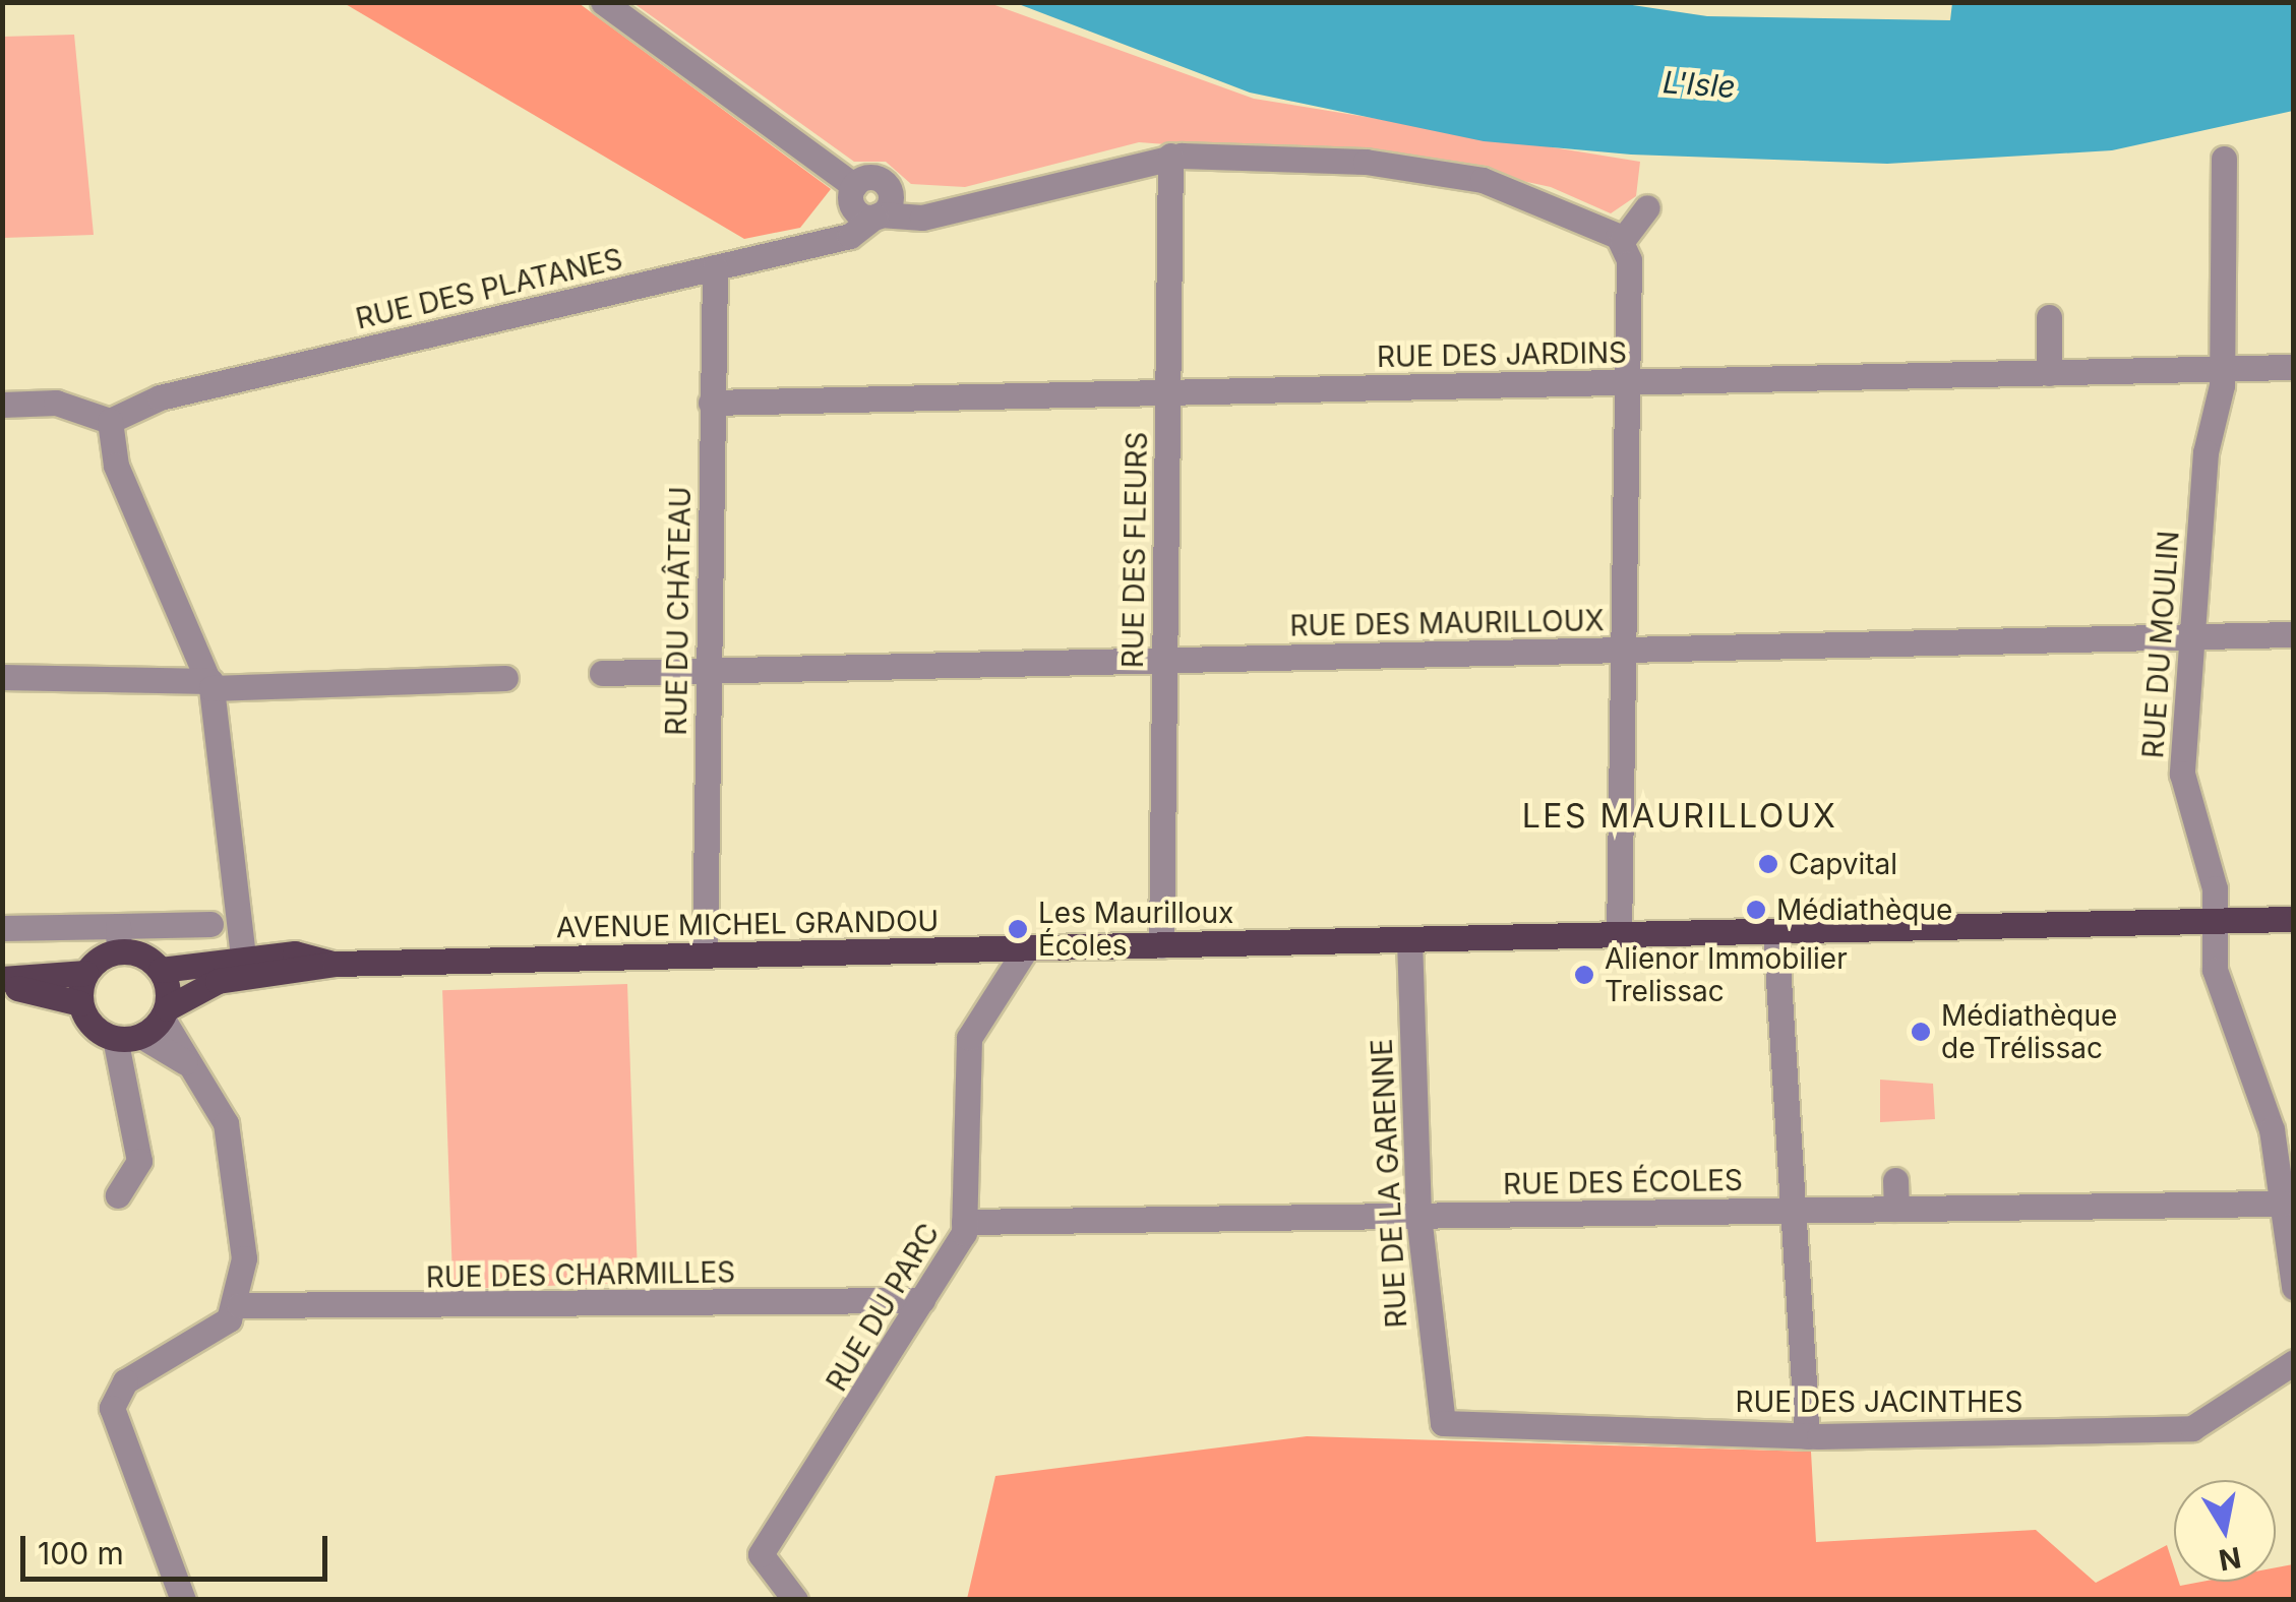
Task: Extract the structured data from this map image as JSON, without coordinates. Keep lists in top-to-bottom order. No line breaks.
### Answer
{"streets":{"main road":["AVENUE MICHEL GRANDOU"],"street":["RUE DES PLATANES","RUE DES JARDINS","RUE DES FLEURS","RUE DU CHÂTEAU","RUE DES MAURILLOUX","RUE DU MOULIN","RUE DES ÉCOLES","RUE DE LA GARENNE","RUE DES CHARMILLES","RUE DU PARC","RUE DES JACINTHES"]},"crossings":[["RUE DES PLATANES","RUE DU CHÂTEAU"],["RUE DES JARDINS","RUE DES FLEURS"],["RUE DES JARDINS","RUE DU CHÂTEAU"],["RUE DES JARDINS","RUE DU MOULIN"],["RUE DES FLEURS","RUE DES MAURILLOUX"],["RUE DES FLEURS","AVENUE MICHEL GRANDOU"],["RUE DU CHÂTEAU","RUE DES MAURILLOUX"],["RUE DU CHÂTEAU","AVENUE MICHEL GRANDOU"],["RUE DES MAURILLOUX","RUE DU MOULIN"],["RUE DU MOULIN","AVENUE MICHEL GRANDOU"],["RUE DU MOULIN","RUE DES ÉCOLES"],["AVENUE MICHEL GRANDOU","RUE DE LA GARENNE"],["AVENUE MICHEL GRANDOU","RUE DU PARC"],["RUE DES ÉCOLES","RUE DE LA GARENNE"],["RUE DES ÉCOLES","RUE DU PARC"],["RUE DE LA GARENNE","RUE DES JACINTHES"],["RUE DES CHARMILLES","RUE DU PARC"]],"districts":["LES MAURILLOUX"],"water":["L'Isle"],"places":["Capvital","Médiathèque","Les Maurilloux Écoles","Alienor Immobilier Trelissac","Médiathèque de Trélissac"],"scale_bar":"100 m","north":"bottom"}
